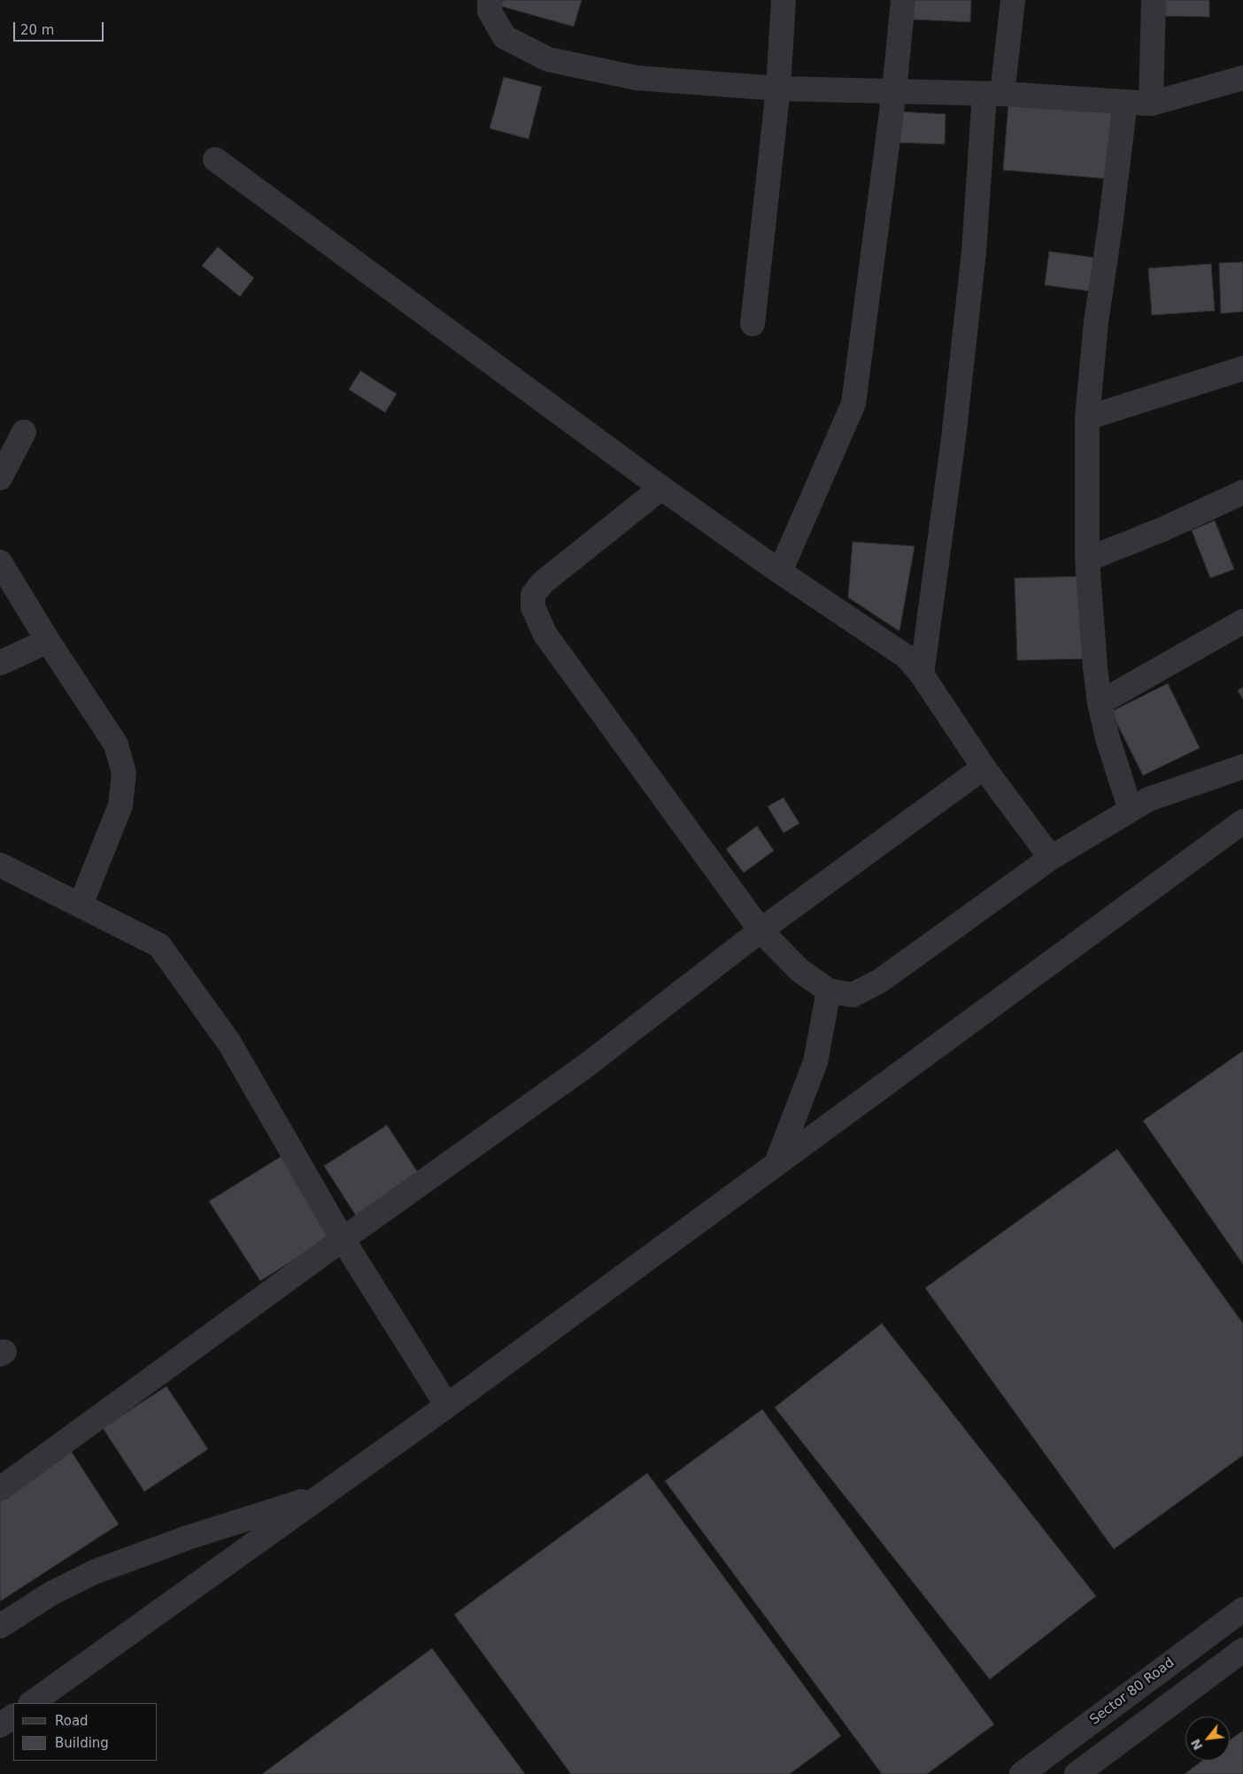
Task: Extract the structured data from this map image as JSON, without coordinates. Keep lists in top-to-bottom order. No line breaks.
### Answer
{"streets":{"street":["Sector 80 Road"]},"legend":["Road","Building"],"scale_bar":"20 m","north":"bottom left"}
